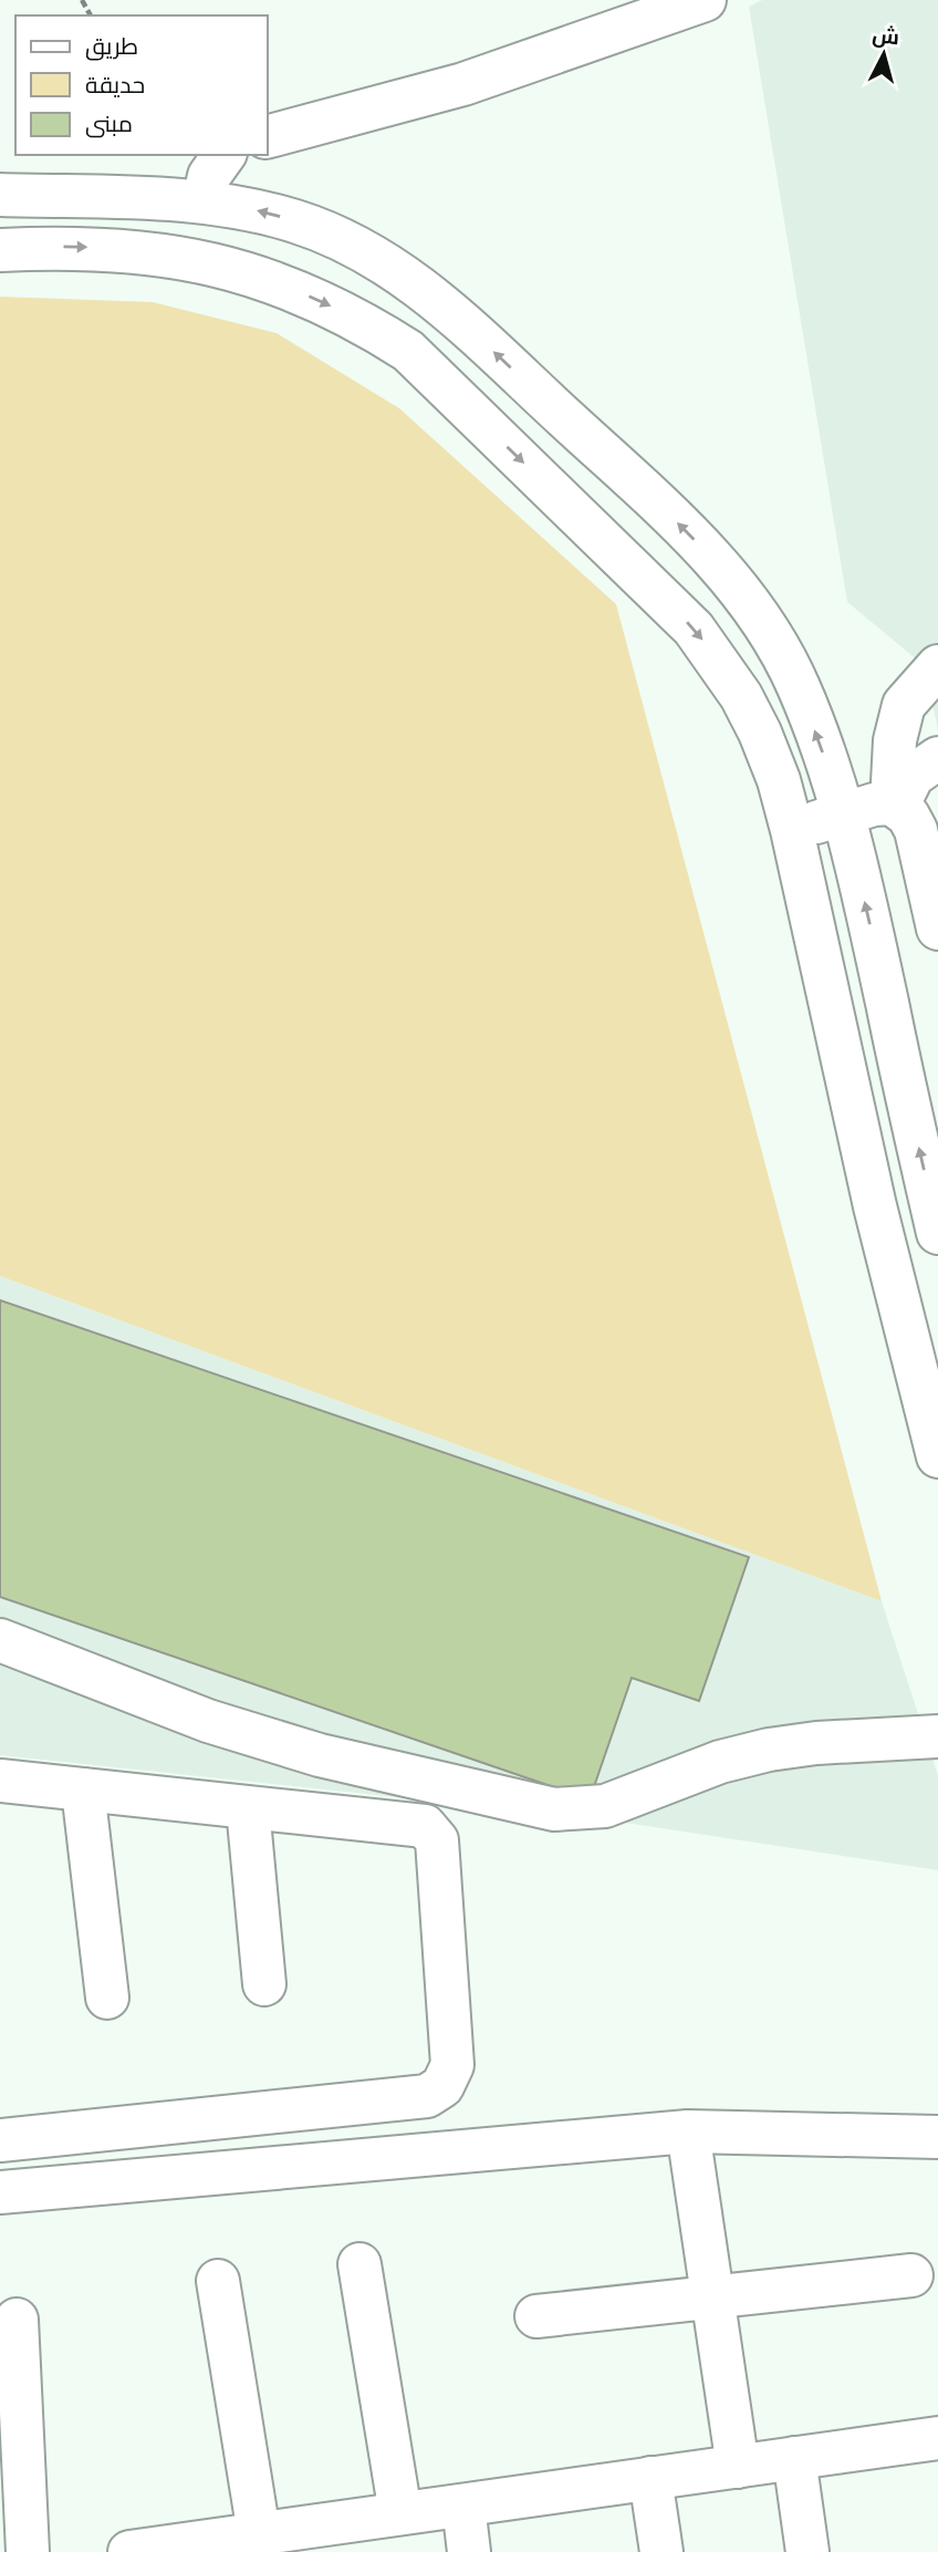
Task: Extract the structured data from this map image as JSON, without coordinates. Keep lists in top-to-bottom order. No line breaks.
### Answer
{"legend":["طريق","حديقة","مبنى"],"north":"top"}
